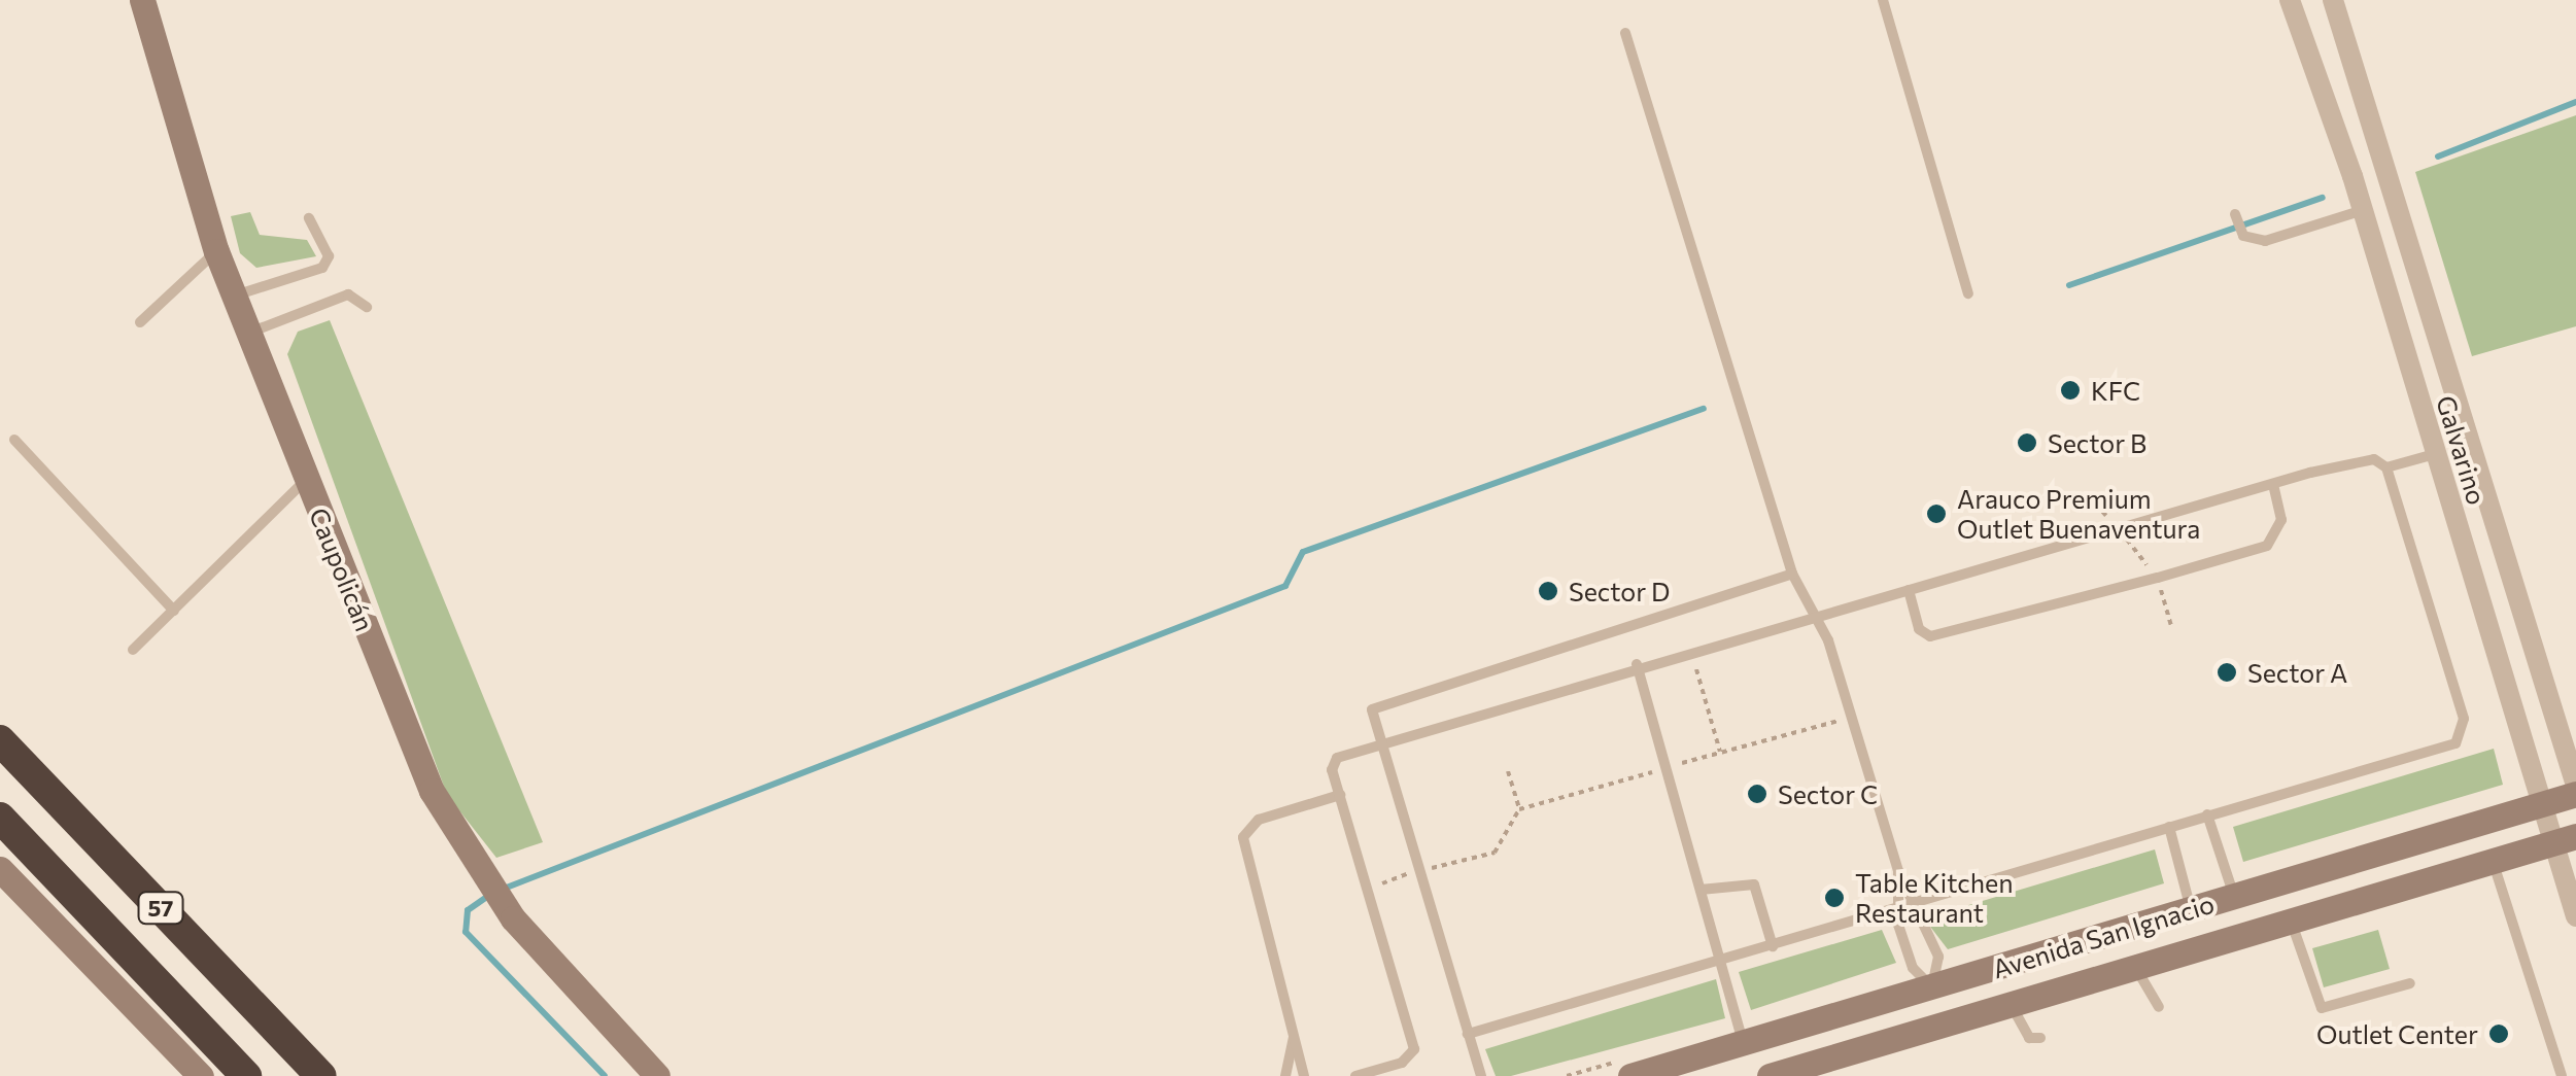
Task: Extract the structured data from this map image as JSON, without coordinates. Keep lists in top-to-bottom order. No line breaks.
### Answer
{"streets":{"highway":["57"],"main road":["Caupolicán","Avenida San Ignacio"],"street":["Galvarino"]},"crossings":[["Galvarino","Avenida San Ignacio"]],"places":["KFC","Sector B","Arauco Premium Outlet Buenaventura","Sector D","Sector A","Sector C","Table Kitchen Restaurant","Outlet Center"]}
